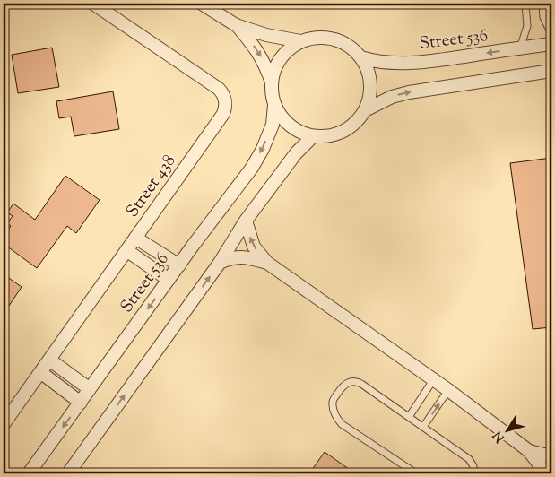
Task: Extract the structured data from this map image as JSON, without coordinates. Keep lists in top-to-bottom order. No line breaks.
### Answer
{"streets":{"street":["Street 536","Street 438"]},"north":"bottom left"}
